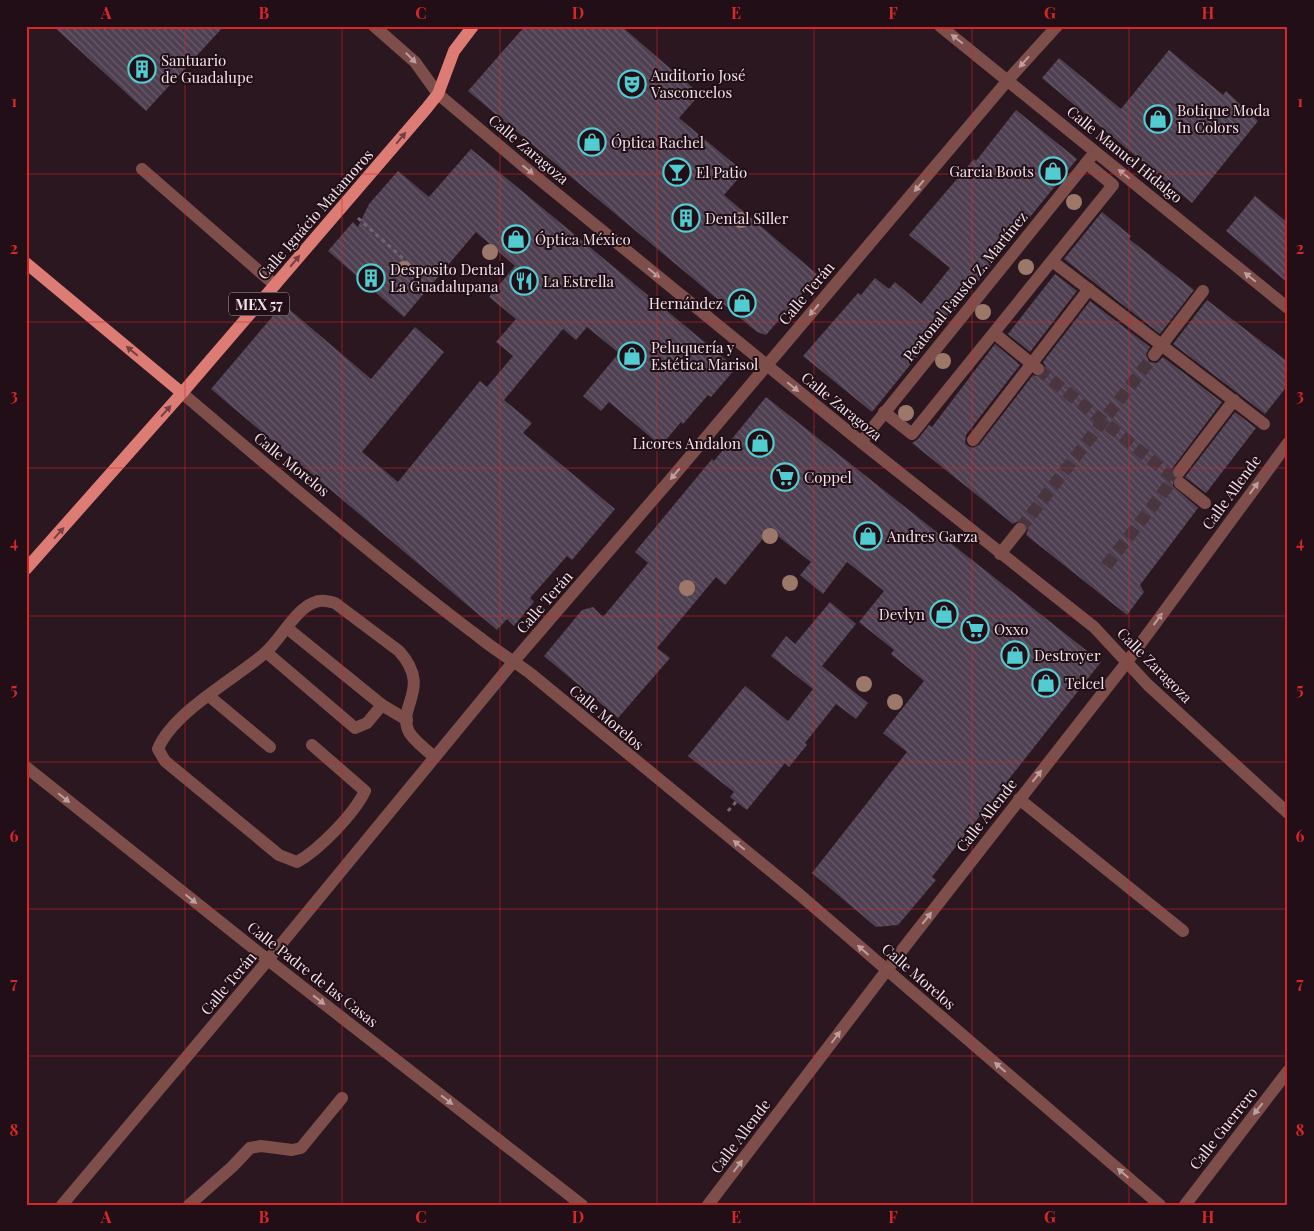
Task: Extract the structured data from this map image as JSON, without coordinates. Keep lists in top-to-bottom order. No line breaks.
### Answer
{"streets":{"main road":["Calle Ignácio Matamoros","MEX 57","Calle Morelos"],"street":["Calle Zaragoza","Calle Manuel Hidalgo","Peatonal Fausto Z. Martínez","Calle Terán","Calle Allende","Calle Padre de las Casas","Calle Guerrero"]},"crossings":[["Calle Zaragoza","Calle Ignácio Matamoros"],["Calle Zaragoza","Peatonal Fausto Z. Martínez"],["Calle Zaragoza","Calle Terán"],["Calle Zaragoza","Calle Allende"],["Calle Manuel Hidalgo","Peatonal Fausto Z. Martínez"],["Calle Manuel Hidalgo","Calle Terán"],["Calle Ignácio Matamoros","Calle Morelos"],["Calle Terán","Calle Morelos"],["Calle Terán","Calle Padre de las Casas"],["Calle Morelos","Calle Allende"]],"one_way":["Calle Zaragoza","Calle Ignácio Matamoros","Calle Terán","Calle Morelos","Calle Allende","Calle Padre de las Casas","Calle Guerrero"],"places":{"building":["Santuario de Guadalupe","Dental Siller","Desposito Dental La Guadalupana"],"theatre":["Auditorio José Vasconcelos"],"shop":["Botique Moda In Colors","Óptica Rachel","Garcia Boots","Óptica México","Hernández","Peluquería y Estética Marisol","Licores Andalon","Andres Garza","Devlyn","Destroyer","Telcel"],"bar":["El Patio"],"restaurant":["La Estrella"],"supermarket":["Coppel","Oxxo"]},"grid":{"columns":["A","B","C","D","E","F","G","H"],"rows":["1","2","3","4","5","6","7","8"]}}
